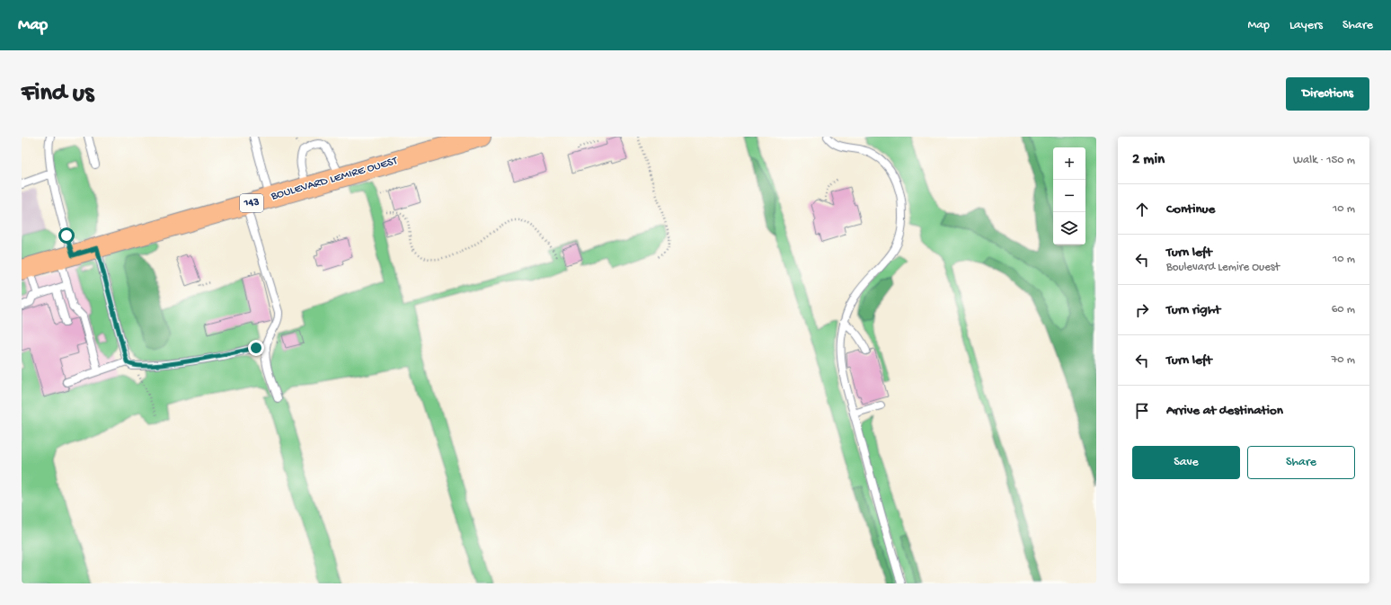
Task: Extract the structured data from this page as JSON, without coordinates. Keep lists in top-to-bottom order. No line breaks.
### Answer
{"streets":{"main road":["BOULEVARD LEMIRE OUEST","143"]},"page":{"header":"Map","nav":["Map","Layers","Share"],"buttons":["Directions",["Save","Share"]],"title":"Find us","heading":["2 min","Walk · 150 m"],"map_buttons":["+","−"],"list":[["Continue","10 m"],["Turn left","Boulevard Lemire Ouest","10 m"],["Turn right","60 m"],["Turn left","70 m"],"Arrive at destination"]}}
